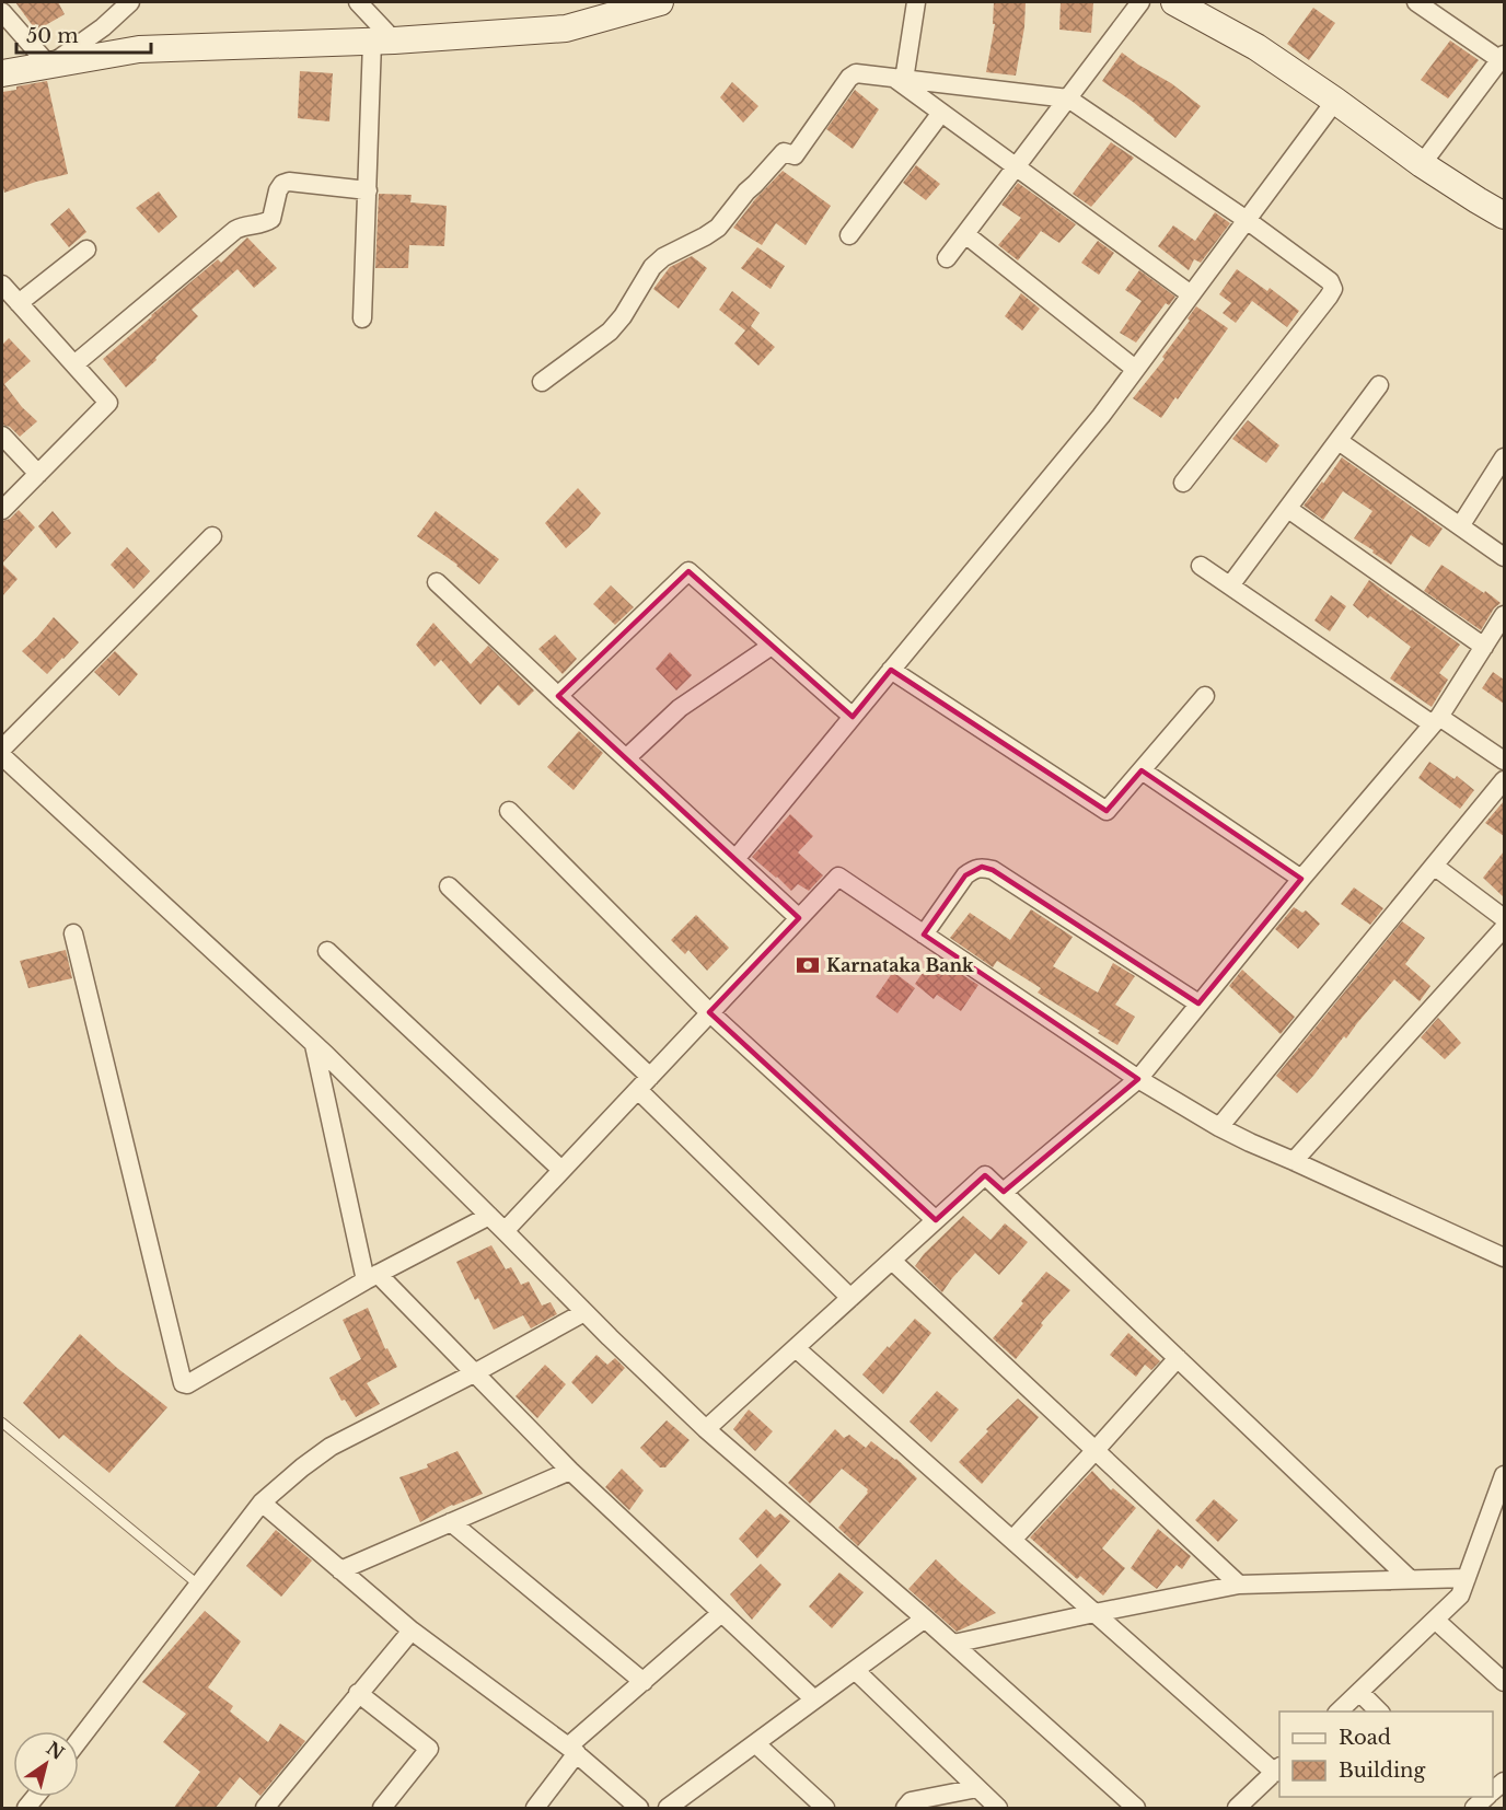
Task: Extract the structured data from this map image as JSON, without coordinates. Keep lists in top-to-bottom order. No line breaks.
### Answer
{"places":{"bank":["Karnataka Bank"]},"legend":["Road","Building"],"scale_bar":"50 m","north":"top right"}
